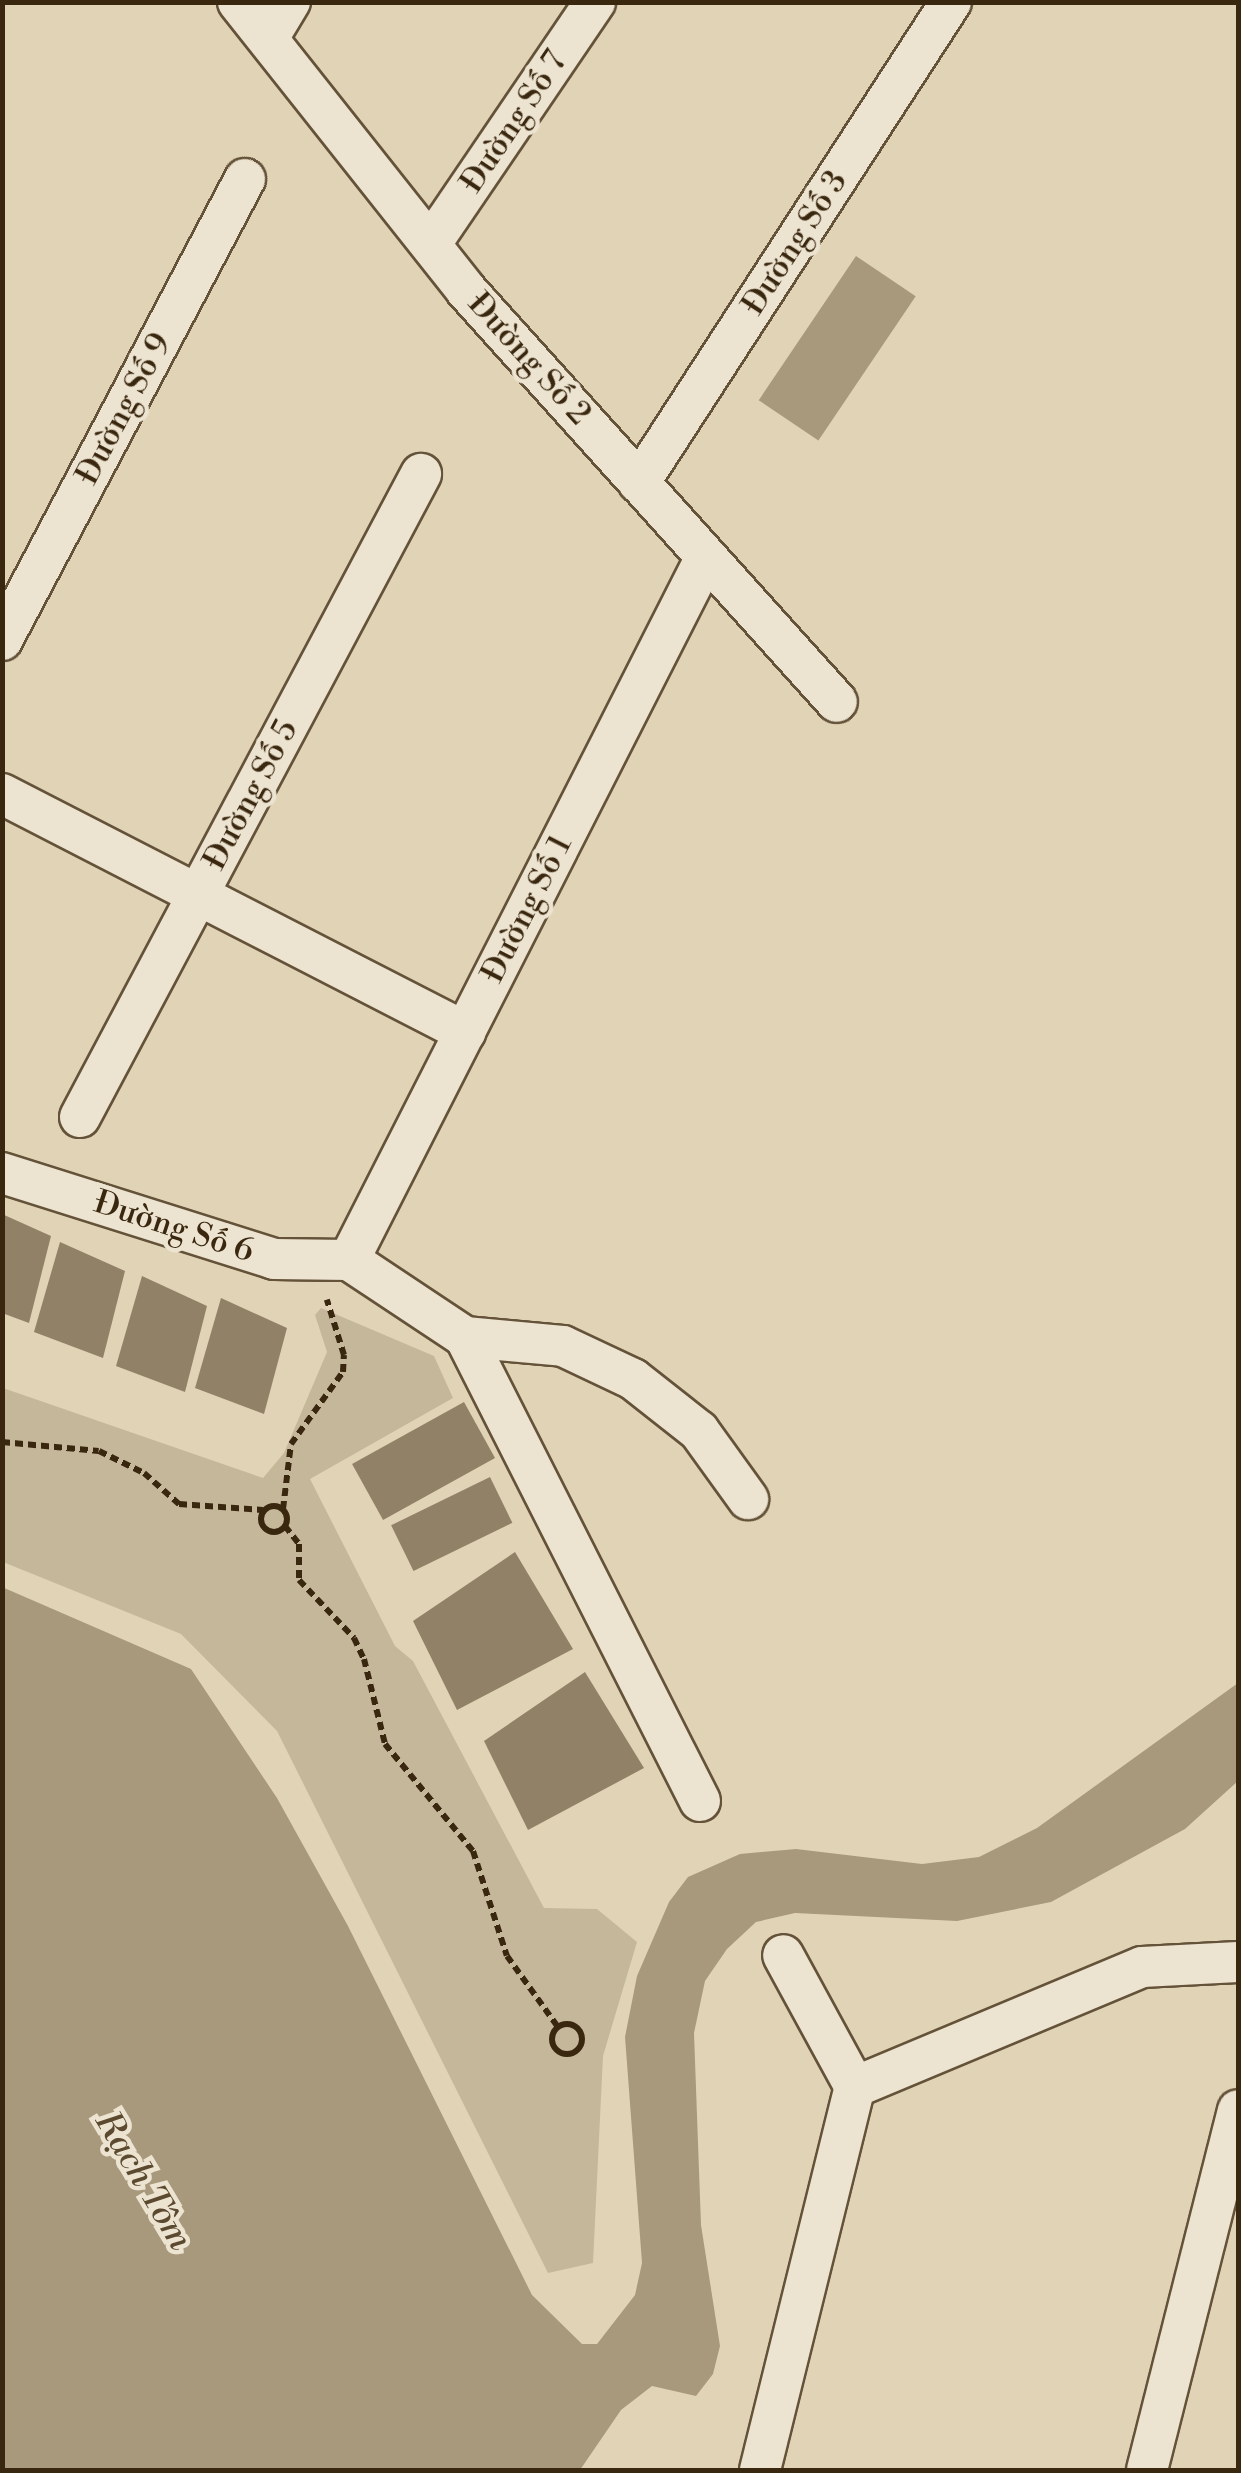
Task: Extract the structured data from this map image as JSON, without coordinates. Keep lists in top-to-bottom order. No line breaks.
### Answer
{"streets":{"street":["Đường Số 7","Đường Số 3","Đường Số 2","Đường Số 9","Đường Số 5","Đường Số 1","Đường Số 6"]},"crossings":[["Đường Số 7","Đường Số 2"],["Đường Số 3","Đường Số 2"],["Đường Số 2","Đường Số 1"],["Đường Số 1","Đường Số 6"]],"water":["Rạch Tôm"]}
